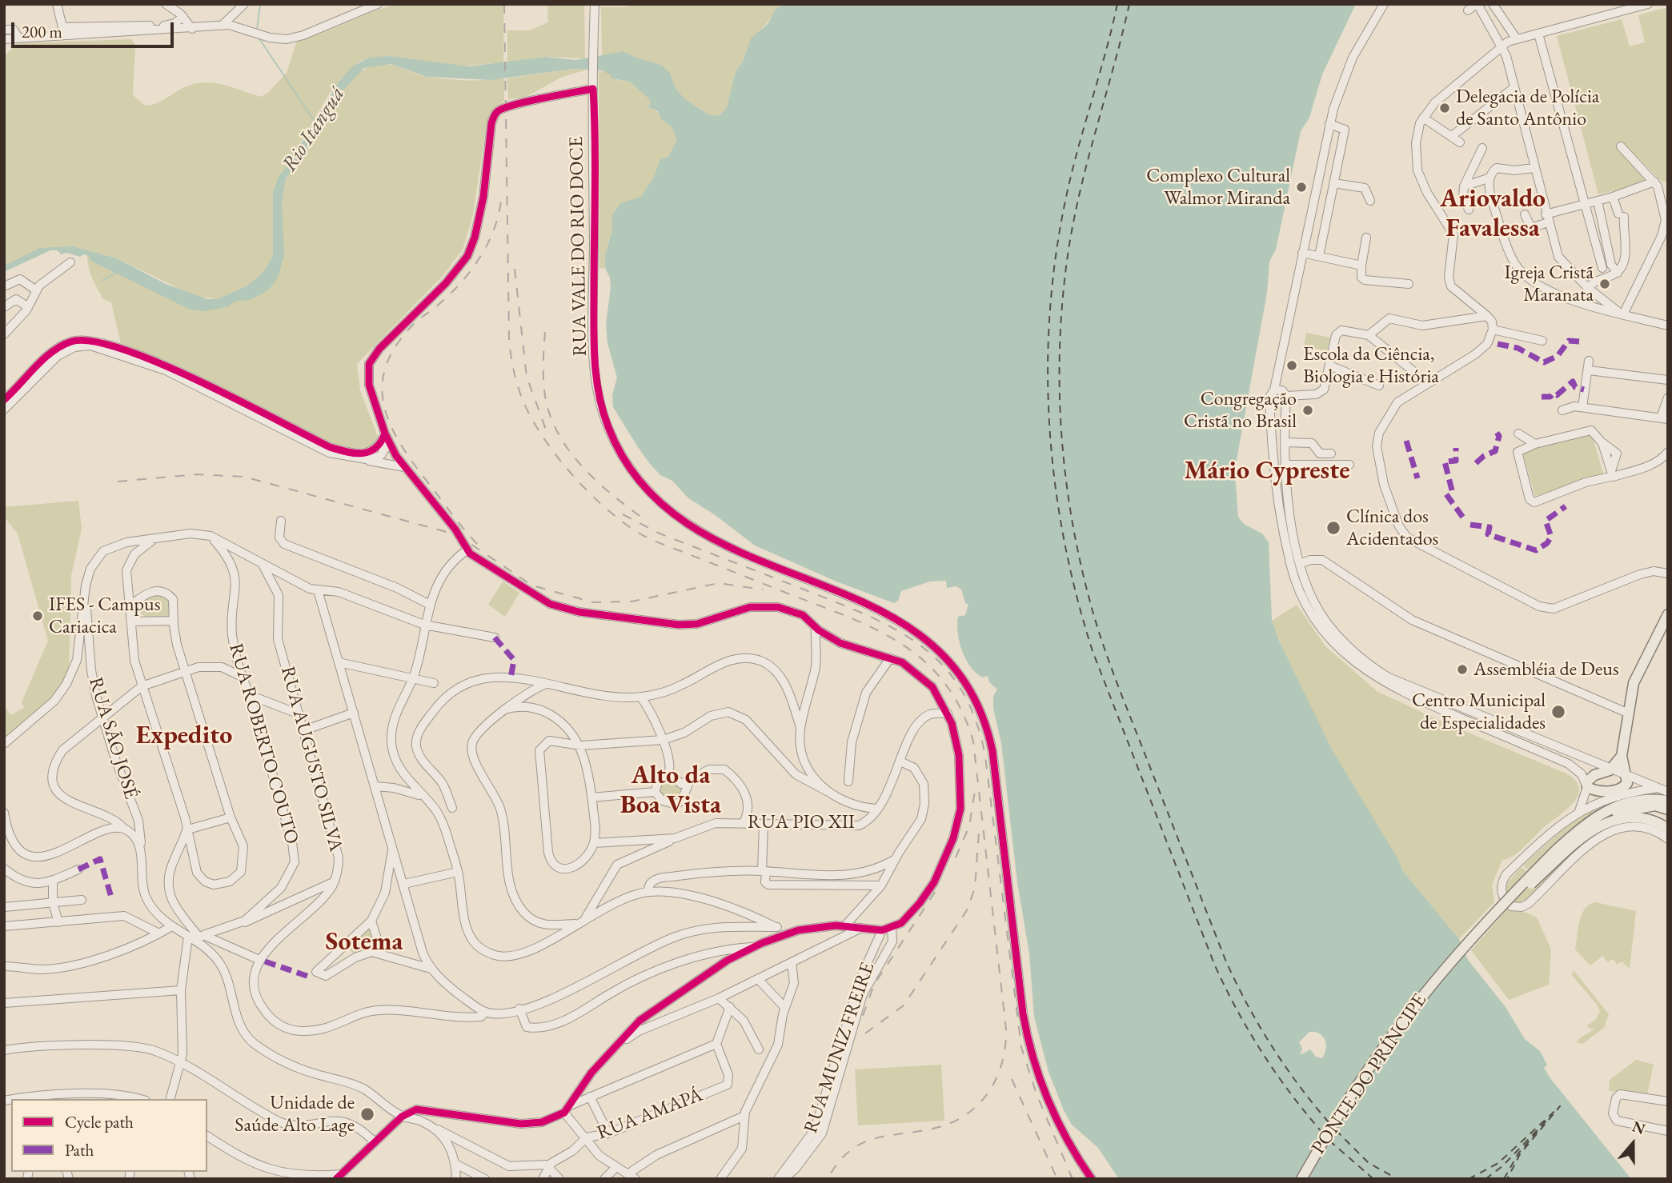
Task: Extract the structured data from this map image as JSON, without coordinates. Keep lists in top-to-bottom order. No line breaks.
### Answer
{"streets":{"main road":["PONTE DO PRÍNCIPE"],"street":["RUA VALE DO RIO DOCE","RUA SÃO JOSÉ","RUA ROBERTO COUTO","RUA AUGUSTO SILVA","RUA PIO XII","RUA MUNIZ FREIRE","RUA AMAPÁ"]},"districts":["Ariovaldo Favalessa","Mário Cypreste","Expedito","Alto da Boa Vista","Sotema"],"water":["Rio Itanguá"],"places":["Delegacia de Polícia de Santo Antônio","Complexo Cultural Walmor Miranda","Igreja Cristã Maranata","Escola da Ciência, Biologia e História","Congregação Cristã no Brasil","Clínica dos Acidentados","IFES - Campus Cariacica","Assembléia de Deus","Centro Municipal de Especialidades","Unidade de Saúde Alto Lage"],"legend":["Cycle path","Path"],"scale_bar":"200 m","north":"top"}
